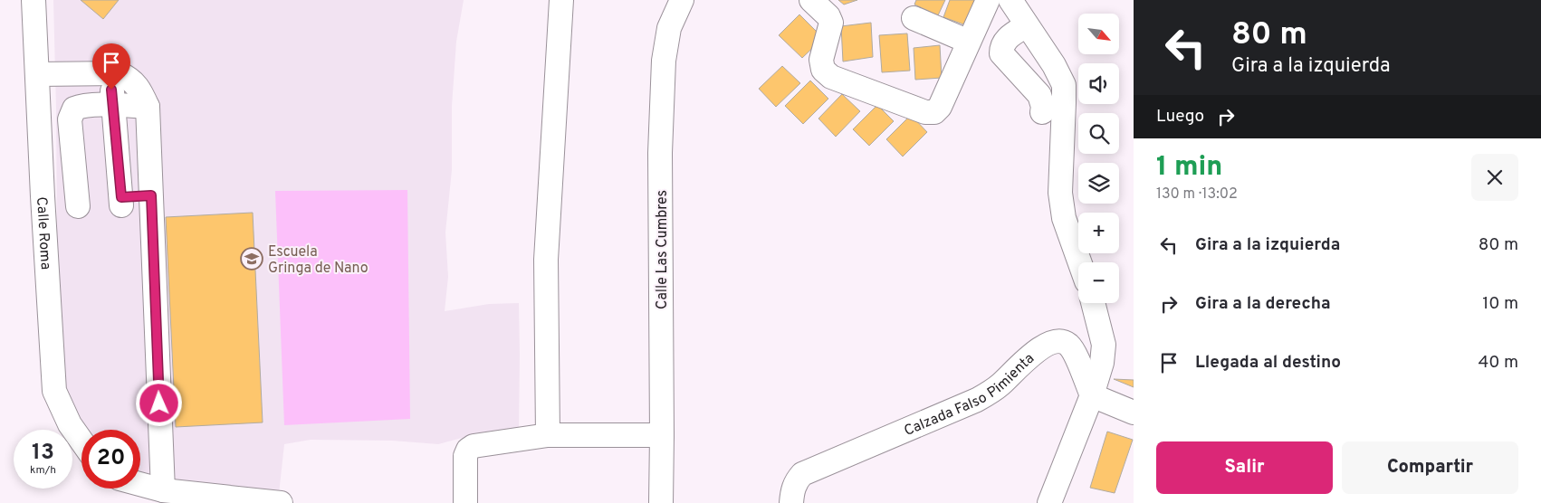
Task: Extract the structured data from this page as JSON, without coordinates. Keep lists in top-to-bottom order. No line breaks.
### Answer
{"streets":{"street":["Calle Roma","Calle Las Cumbres","Calzada Falso Pimienta"]},"places":{"school or university":["Escuela Gringa de Nano"]},"north":"bottom right","page":{"turn":["80 m","Gira a la izquierda"],"map_buttons":["+","−"],"then":"Luego","heading":["1 min","130 m · 13:02"],"list":[{"name":"Gira a la izquierda","value":"80 m"},{"name":"Gira a la derecha","value":"10 m"},{"name":"Llegada al destino","value":"40 m"}],"speed":"13 km/h","limit":"20","buttons":["Salir","Compartir"]}}
